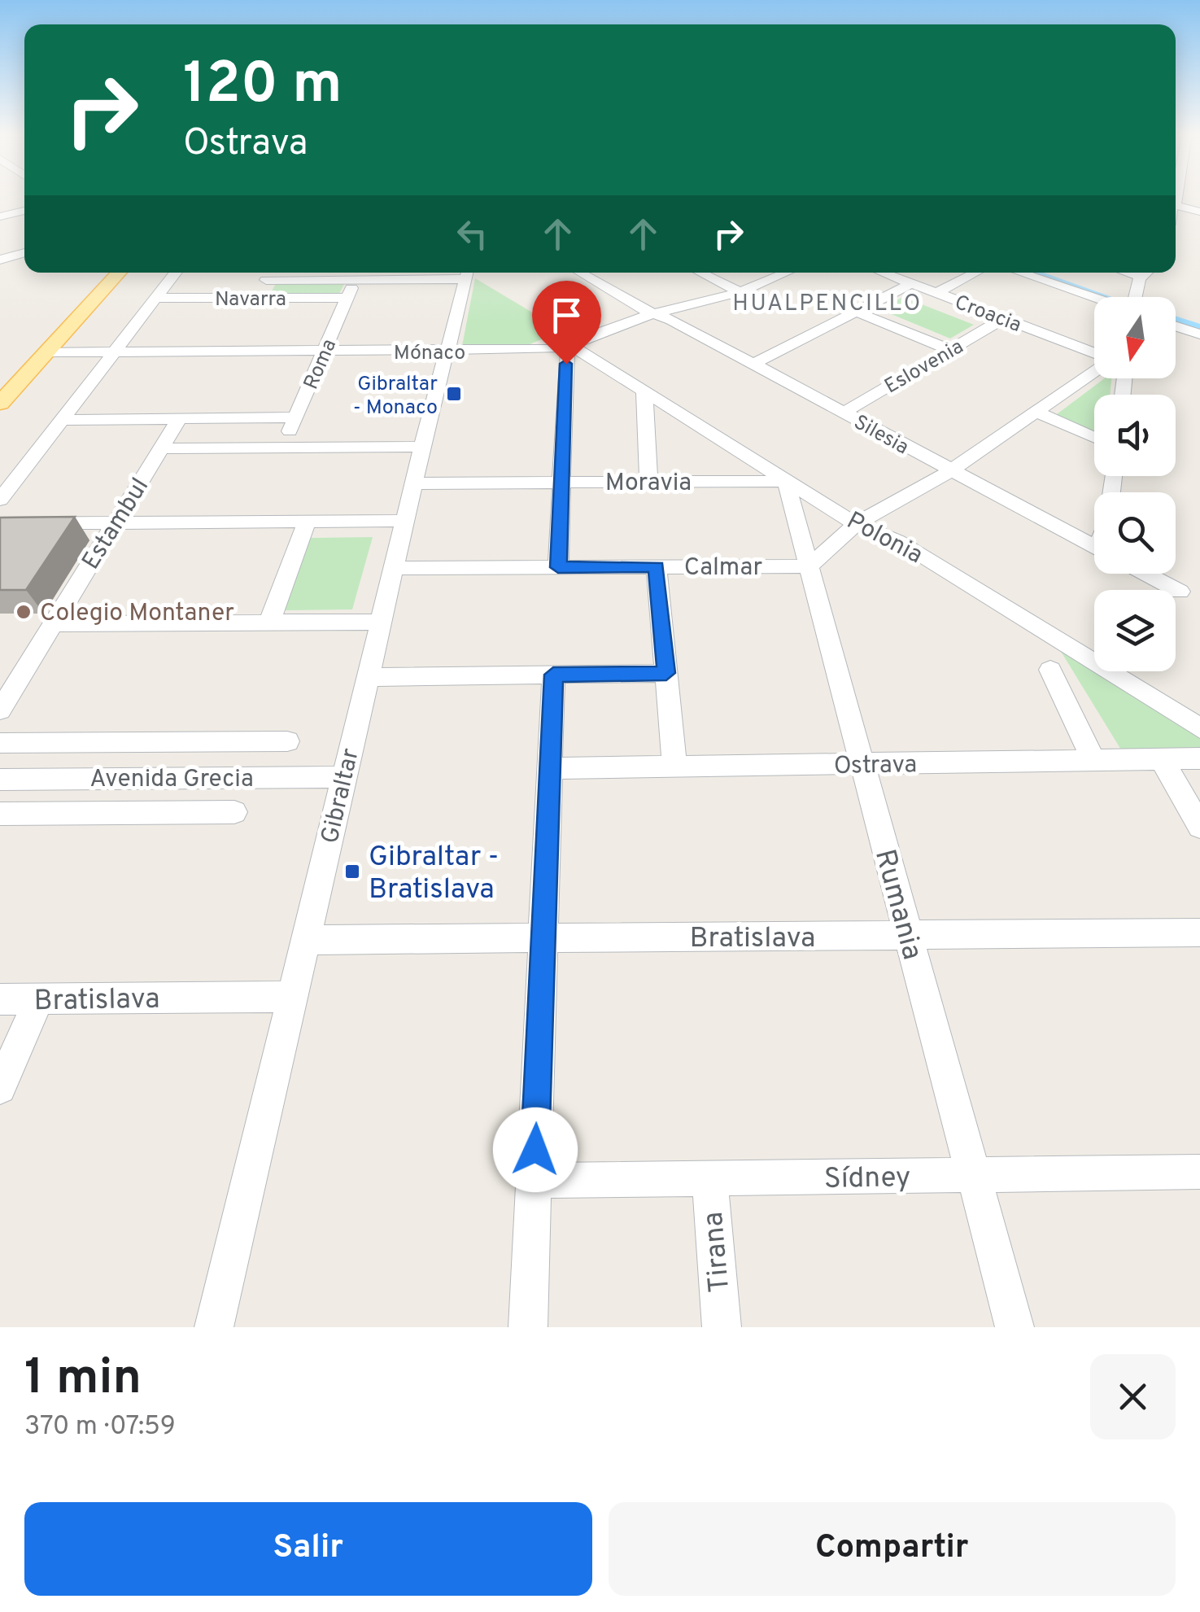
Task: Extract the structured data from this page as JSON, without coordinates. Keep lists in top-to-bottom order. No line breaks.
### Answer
{"streets":{"street":["Navarra","Croacia","Mónaco","Roma","Eslovenia","Silesia","Moravia","Estambul","Polonia","Calmar","Ostrava","Avenida Grecia","Gibraltar","Rumania","Bratislava","Sídney","Tirana"]},"crossings":[["Navarra","Roma"],["Croacia","Eslovenia"],["Mónaco","Roma"],["Mónaco","Silesia"],["Mónaco","Polonia"],["Mónaco","Gibraltar"],["Eslovenia","Silesia"],["Moravia","Polonia"],["Moravia","Gibraltar"],["Moravia","Rumania"],["Polonia","Rumania"],["Calmar","Gibraltar"],["Calmar","Rumania"],["Ostrava","Rumania"],["Avenida Grecia","Gibraltar"],["Gibraltar","Bratislava"],["Rumania","Bratislava"],["Rumania","Sídney"],["Sídney","Tirana"]],"districts":["HUALPENCILLO"],"places":{"transit":["Gibraltar - Monaco","Gibraltar - Bratislava"],"other":["Colegio Montaner"]},"north":"bottom","page":{"turn":["120 m","Ostrava"],"heading":["1 min","370 m · 07:59"],"buttons":["Salir","Compartir"]}}
